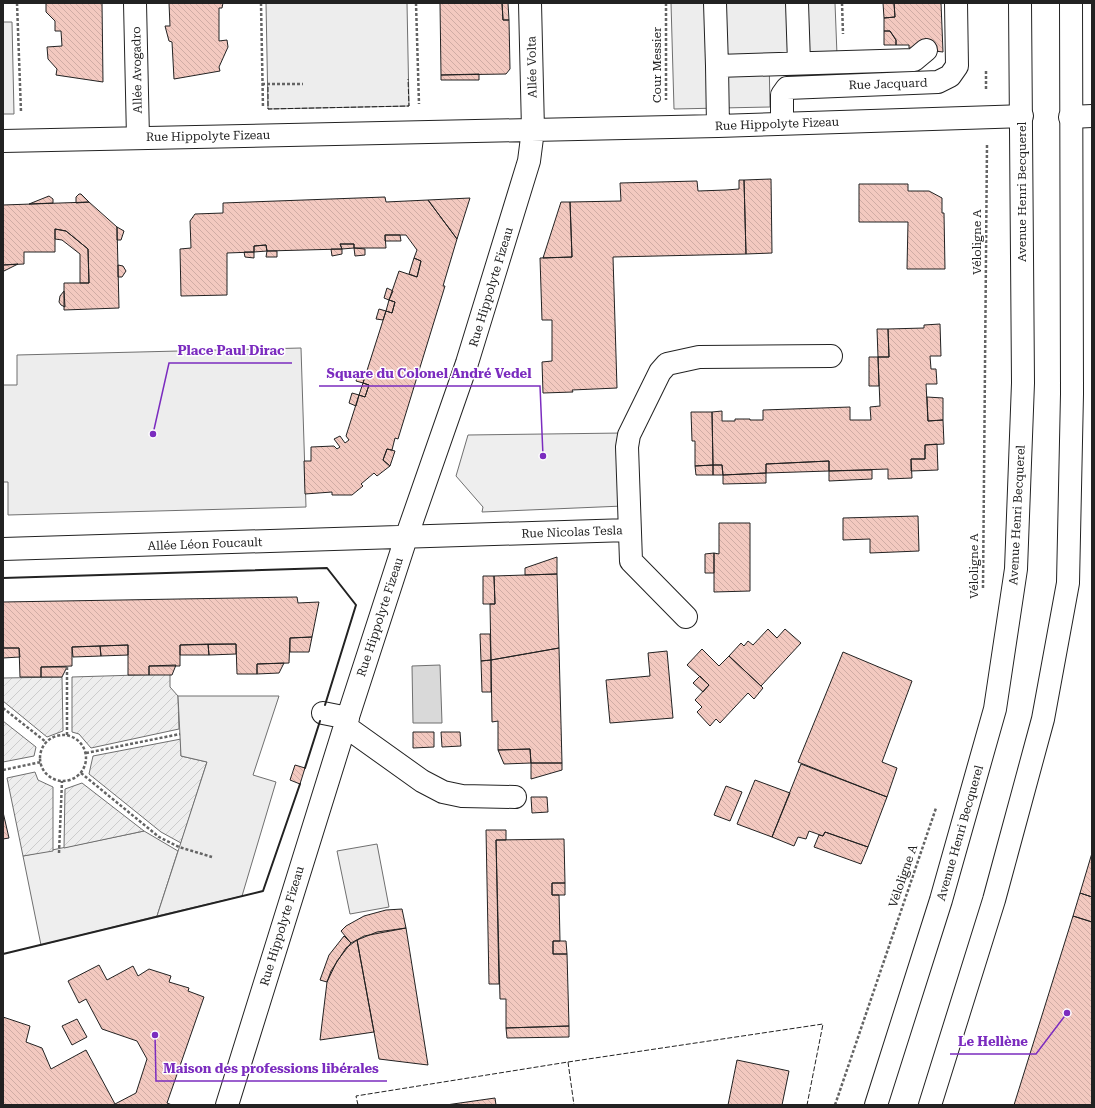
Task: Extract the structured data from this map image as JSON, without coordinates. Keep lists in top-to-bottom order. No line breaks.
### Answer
{"streets":{"street":["Allée Volta","Allée Avogadro","Rue Jacquard","Rue Hippolyte Fizeau","Avenue Henri Becquerel","Rue Nicolas Tesla","Allée Léon Foucault"],"path":["Cour Messier","Véloligne A"]},"crossings":[["Cour Messier","Rue Hippolyte Fizeau"],["Allée Volta","Rue Hippolyte Fizeau"],["Allée Avogadro","Rue Hippolyte Fizeau"],["Rue Jacquard","Rue Hippolyte Fizeau"],["Rue Hippolyte Fizeau","Avenue Henri Becquerel"],["Rue Hippolyte Fizeau","Véloligne A"],["Rue Hippolyte Fizeau","Rue Nicolas Tesla"],["Rue Hippolyte Fizeau","Allée Léon Foucault"],["Rue Nicolas Tesla","Allée Léon Foucault"]],"places":["Place Paul Dirac","Square du Colonel André Vedel","Le Hellène","Maison des professions libérales"]}
